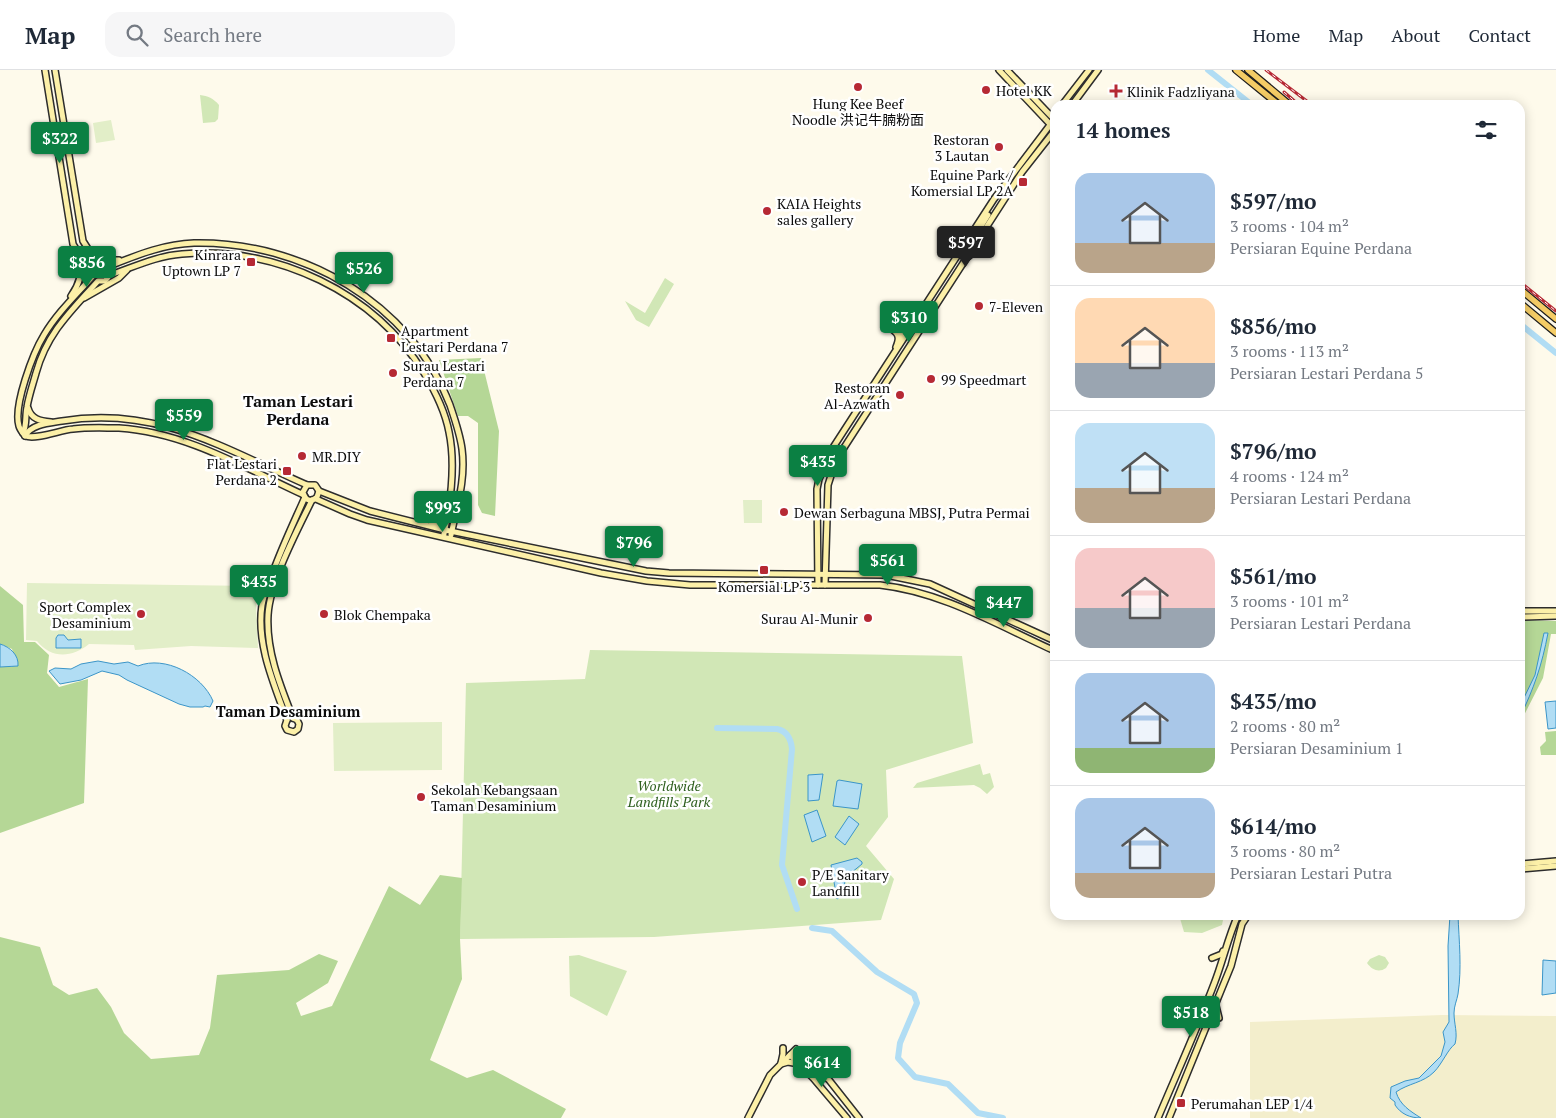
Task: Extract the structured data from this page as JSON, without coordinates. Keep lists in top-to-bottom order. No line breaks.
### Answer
{"districts":["Taman Lestari Perdana","Taman Desaminium"],"parks":["Worldwide Landfills Park"],"places":{"other":["Hung Kee Beef Noodle 洪记牛腩粉面","Hotel KK","Restoran 3 Lautan","KAIA Heights sales gallery","7-Eleven","Surau Lestari Perdana 7","99 Speedmart","Restoran Al-Azwath","MR.DIY","Dewan Serbaguna MBSJ, Putra Permai","Sport Complex Desaminium","Blok Chempaka","Surau Al-Munir","Sekolah Kebangsaan Taman Desaminium","P/E Sanitary Landfill"],"health":["Klinik Fadzliyana"],"transit":["Equine Park / Komersial LP 2A","Kinrara Uptown LP 7","Apartment Lestari Perdana 7","Flat Lestari Perdana 2","Komersial LP 3","Perumahan LEP 1/4"]},"page":{"header":"Map","search":"Search here","nav":["Home","Map","About","Contact"],"heading":"14 homes","price":["$322","$597","$856","$526","$310","$559","$435","$993","$796","$561","$435","$447","$518","$614"],"list":[{"name":"$597/mo","note":"3 rooms · 104 m² · Persiaran Equine Perdana"},{"name":"$856/mo","note":"3 rooms · 113 m² · Persiaran Lestari Perdana 5"},{"name":"$796/mo","note":"4 rooms · 124 m² · Persiaran Lestari Perdana"},{"name":"$561/mo","note":"3 rooms · 101 m² · Persiaran Lestari Perdana"},{"name":"$435/mo","note":"2 rooms · 80 m² · Persiaran Desaminium 1"},{"name":"$614/mo","note":"3 rooms · 80 m² · Persiaran Lestari Putra"}]}}
